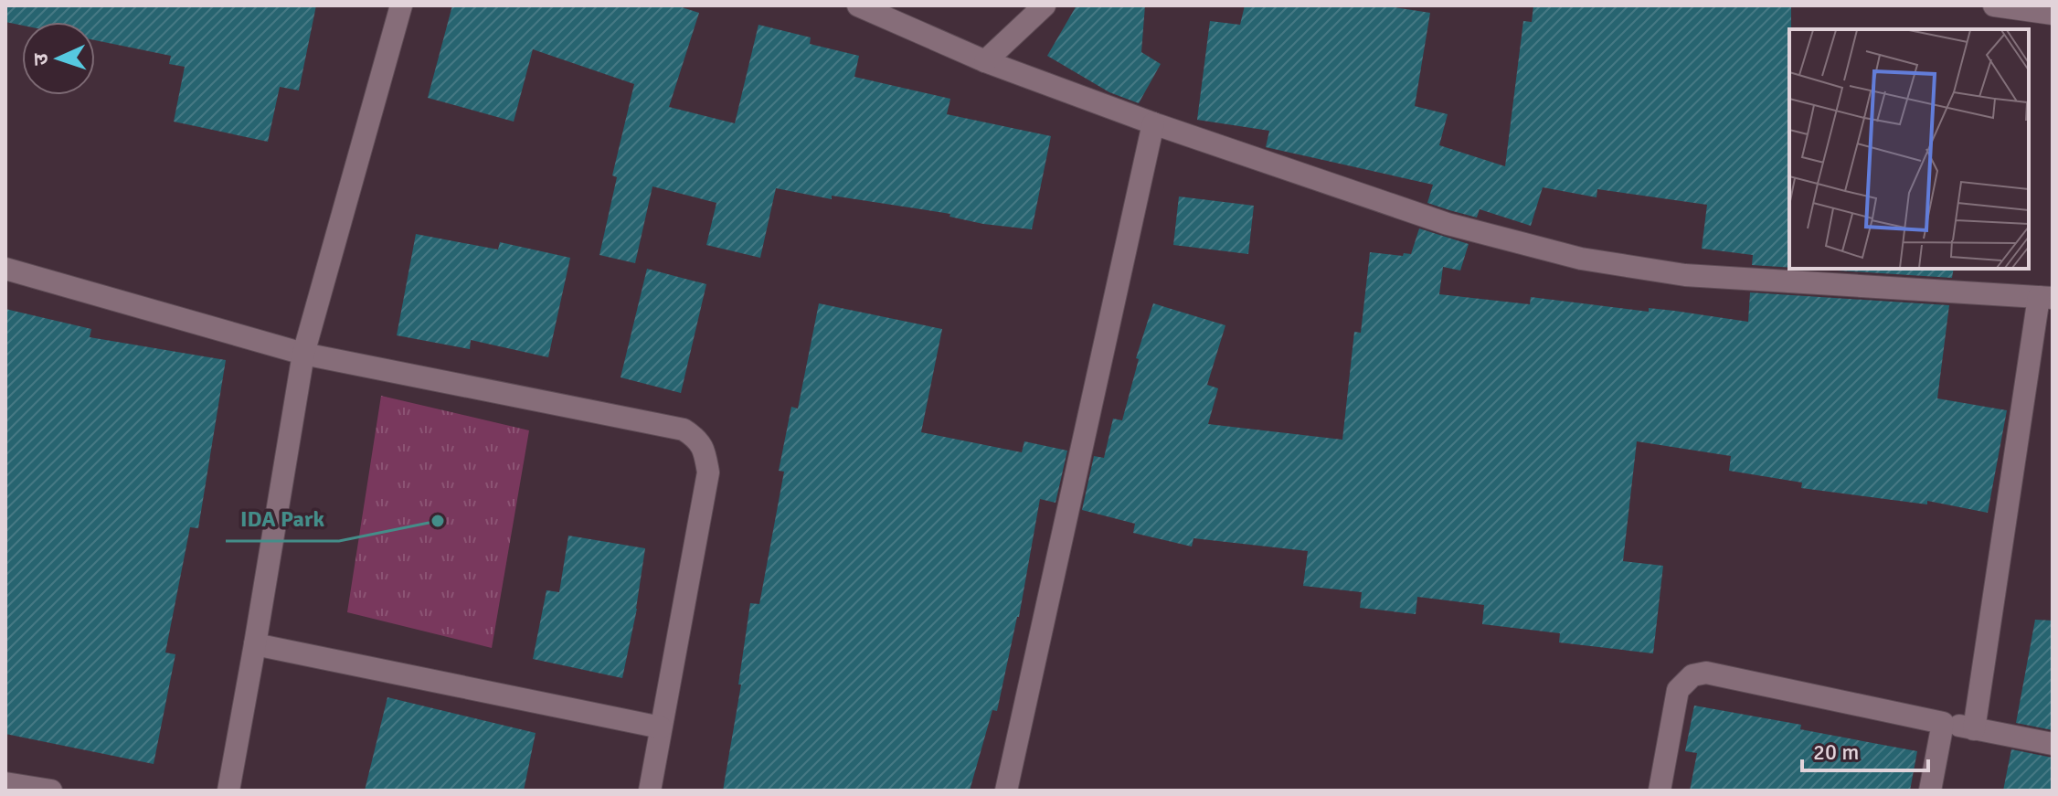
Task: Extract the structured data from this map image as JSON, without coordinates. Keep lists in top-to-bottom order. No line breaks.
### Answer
{"places":["IDA Park"],"scale_bar":"20 m","north":"left"}
